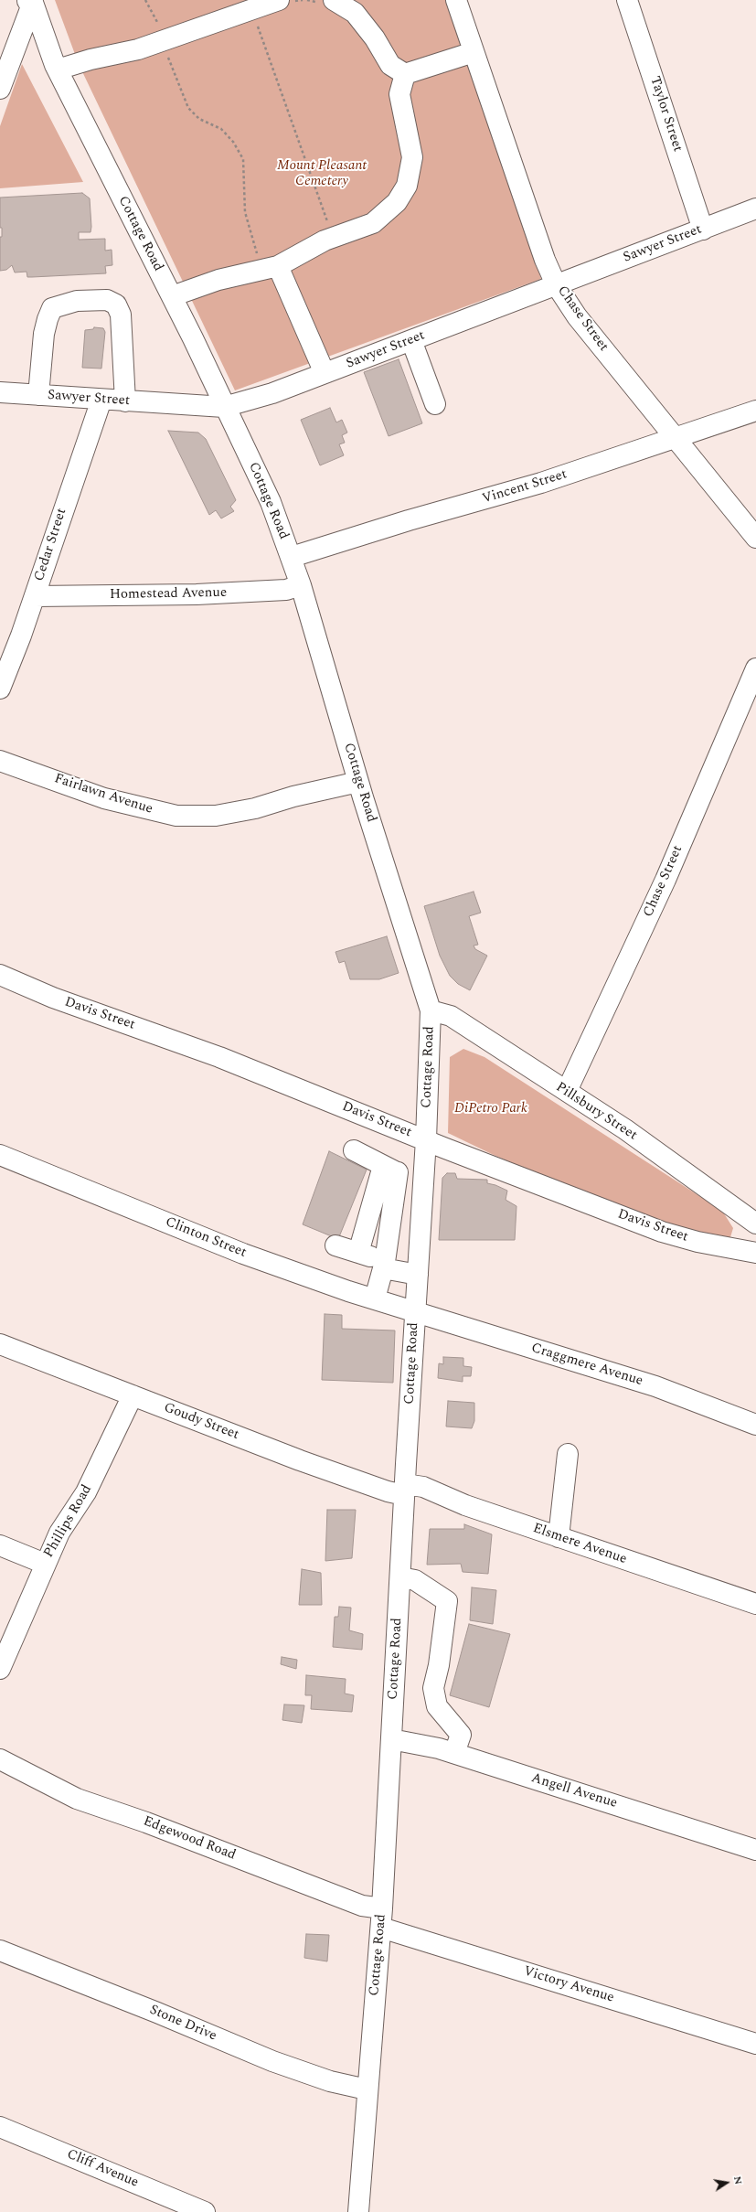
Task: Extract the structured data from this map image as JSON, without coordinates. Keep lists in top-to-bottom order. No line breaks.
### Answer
{"streets":{"street":["Taylor Street","Cottage Road","Sawyer Street","Chase Street","Vincent Street","Cedar Street","Homestead Avenue","Fairlawn Avenue","Davis Street","Pillsbury Street","Clinton Street","Craggmere Avenue","Goudy Street","Phillips Road","Elsmere Avenue","Angell Avenue","Edgewood Road","Victory Avenue","Stone Drive","Cliff Avenue"]},"crossings":[["Taylor Street","Sawyer Street"],["Cottage Road","Sawyer Street"],["Cottage Road","Vincent Street"],["Cottage Road","Homestead Avenue"],["Cottage Road","Fairlawn Avenue"],["Cottage Road","Davis Street"],["Cottage Road","Pillsbury Street"],["Cottage Road","Clinton Street"],["Cottage Road","Craggmere Avenue"],["Cottage Road","Goudy Street"],["Cottage Road","Elsmere Avenue"],["Cottage Road","Angell Avenue"],["Cottage Road","Edgewood Road"],["Cottage Road","Victory Avenue"],["Cottage Road","Stone Drive"],["Sawyer Street","Chase Street"],["Sawyer Street","Cedar Street"],["Chase Street","Vincent Street"],["Chase Street","Pillsbury Street"],["Cedar Street","Homestead Avenue"],["Clinton Street","Craggmere Avenue"],["Goudy Street","Phillips Road"],["Goudy Street","Elsmere Avenue"],["Edgewood Road","Victory Avenue"]],"parks":["Mount Pleasant Cemetery","DiPetro Park"],"north":"right"}
